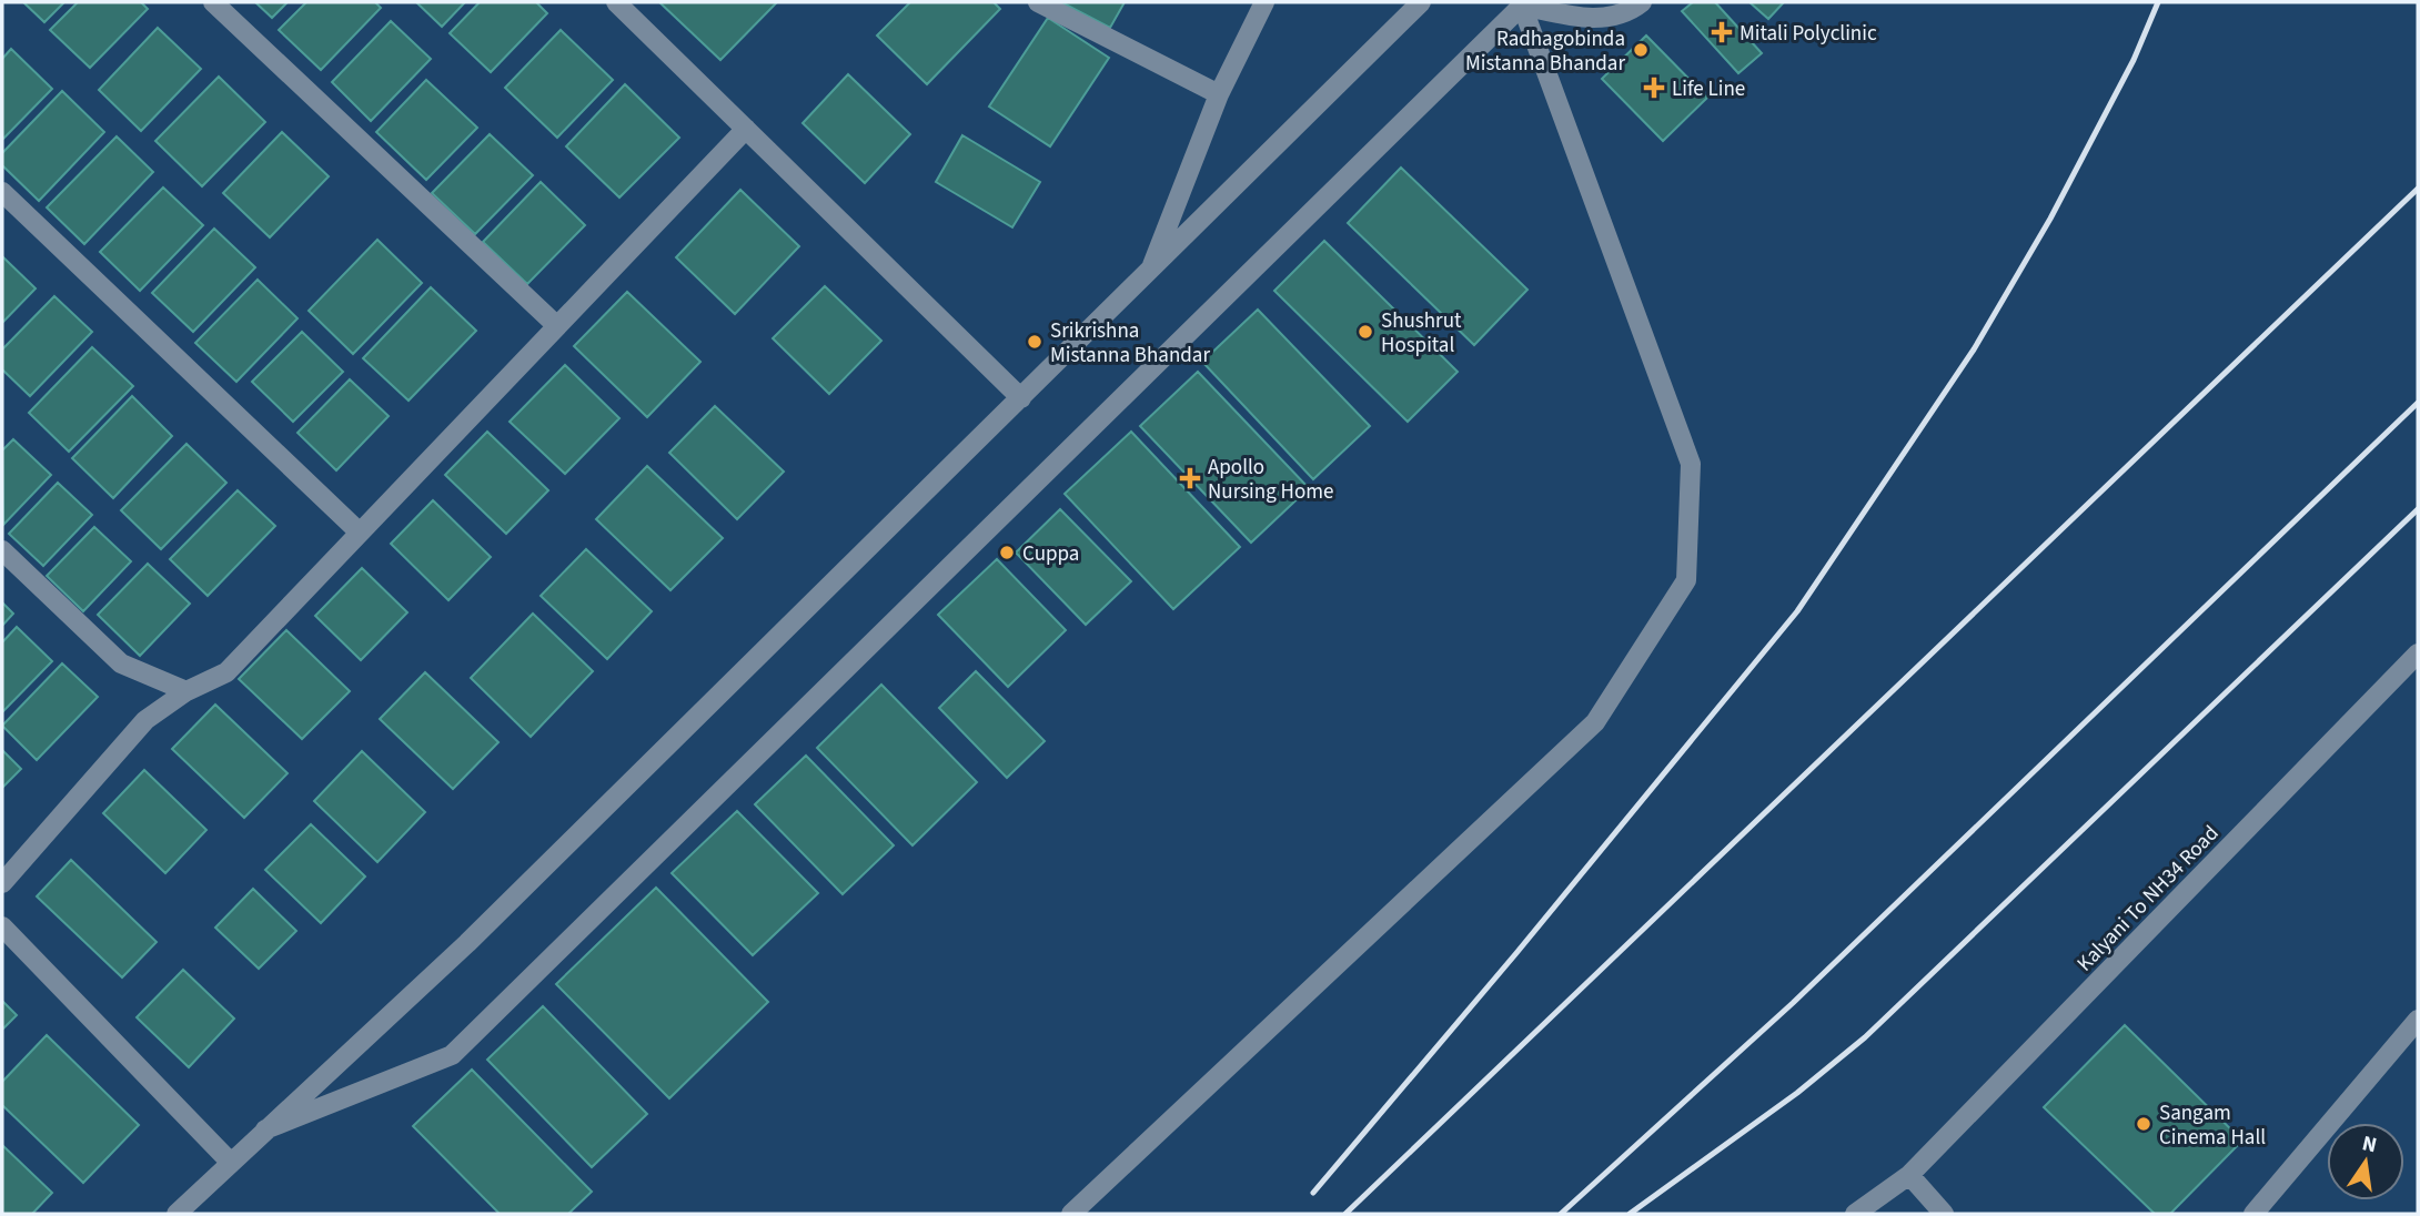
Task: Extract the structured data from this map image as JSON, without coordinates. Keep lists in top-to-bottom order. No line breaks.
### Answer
{"streets":{"street":["Kalyani To NH34 Road"]},"places":{"health":["Mitali Polyclinic","Life Line","Apollo Nursing Home"],"other":["Radhagobinda Mistanna Bhandar","Shushrut Hospital","Srikrishna Mistanna Bhandar","Cuppa","Sangam Cinema Hall"]},"north":"top"}
